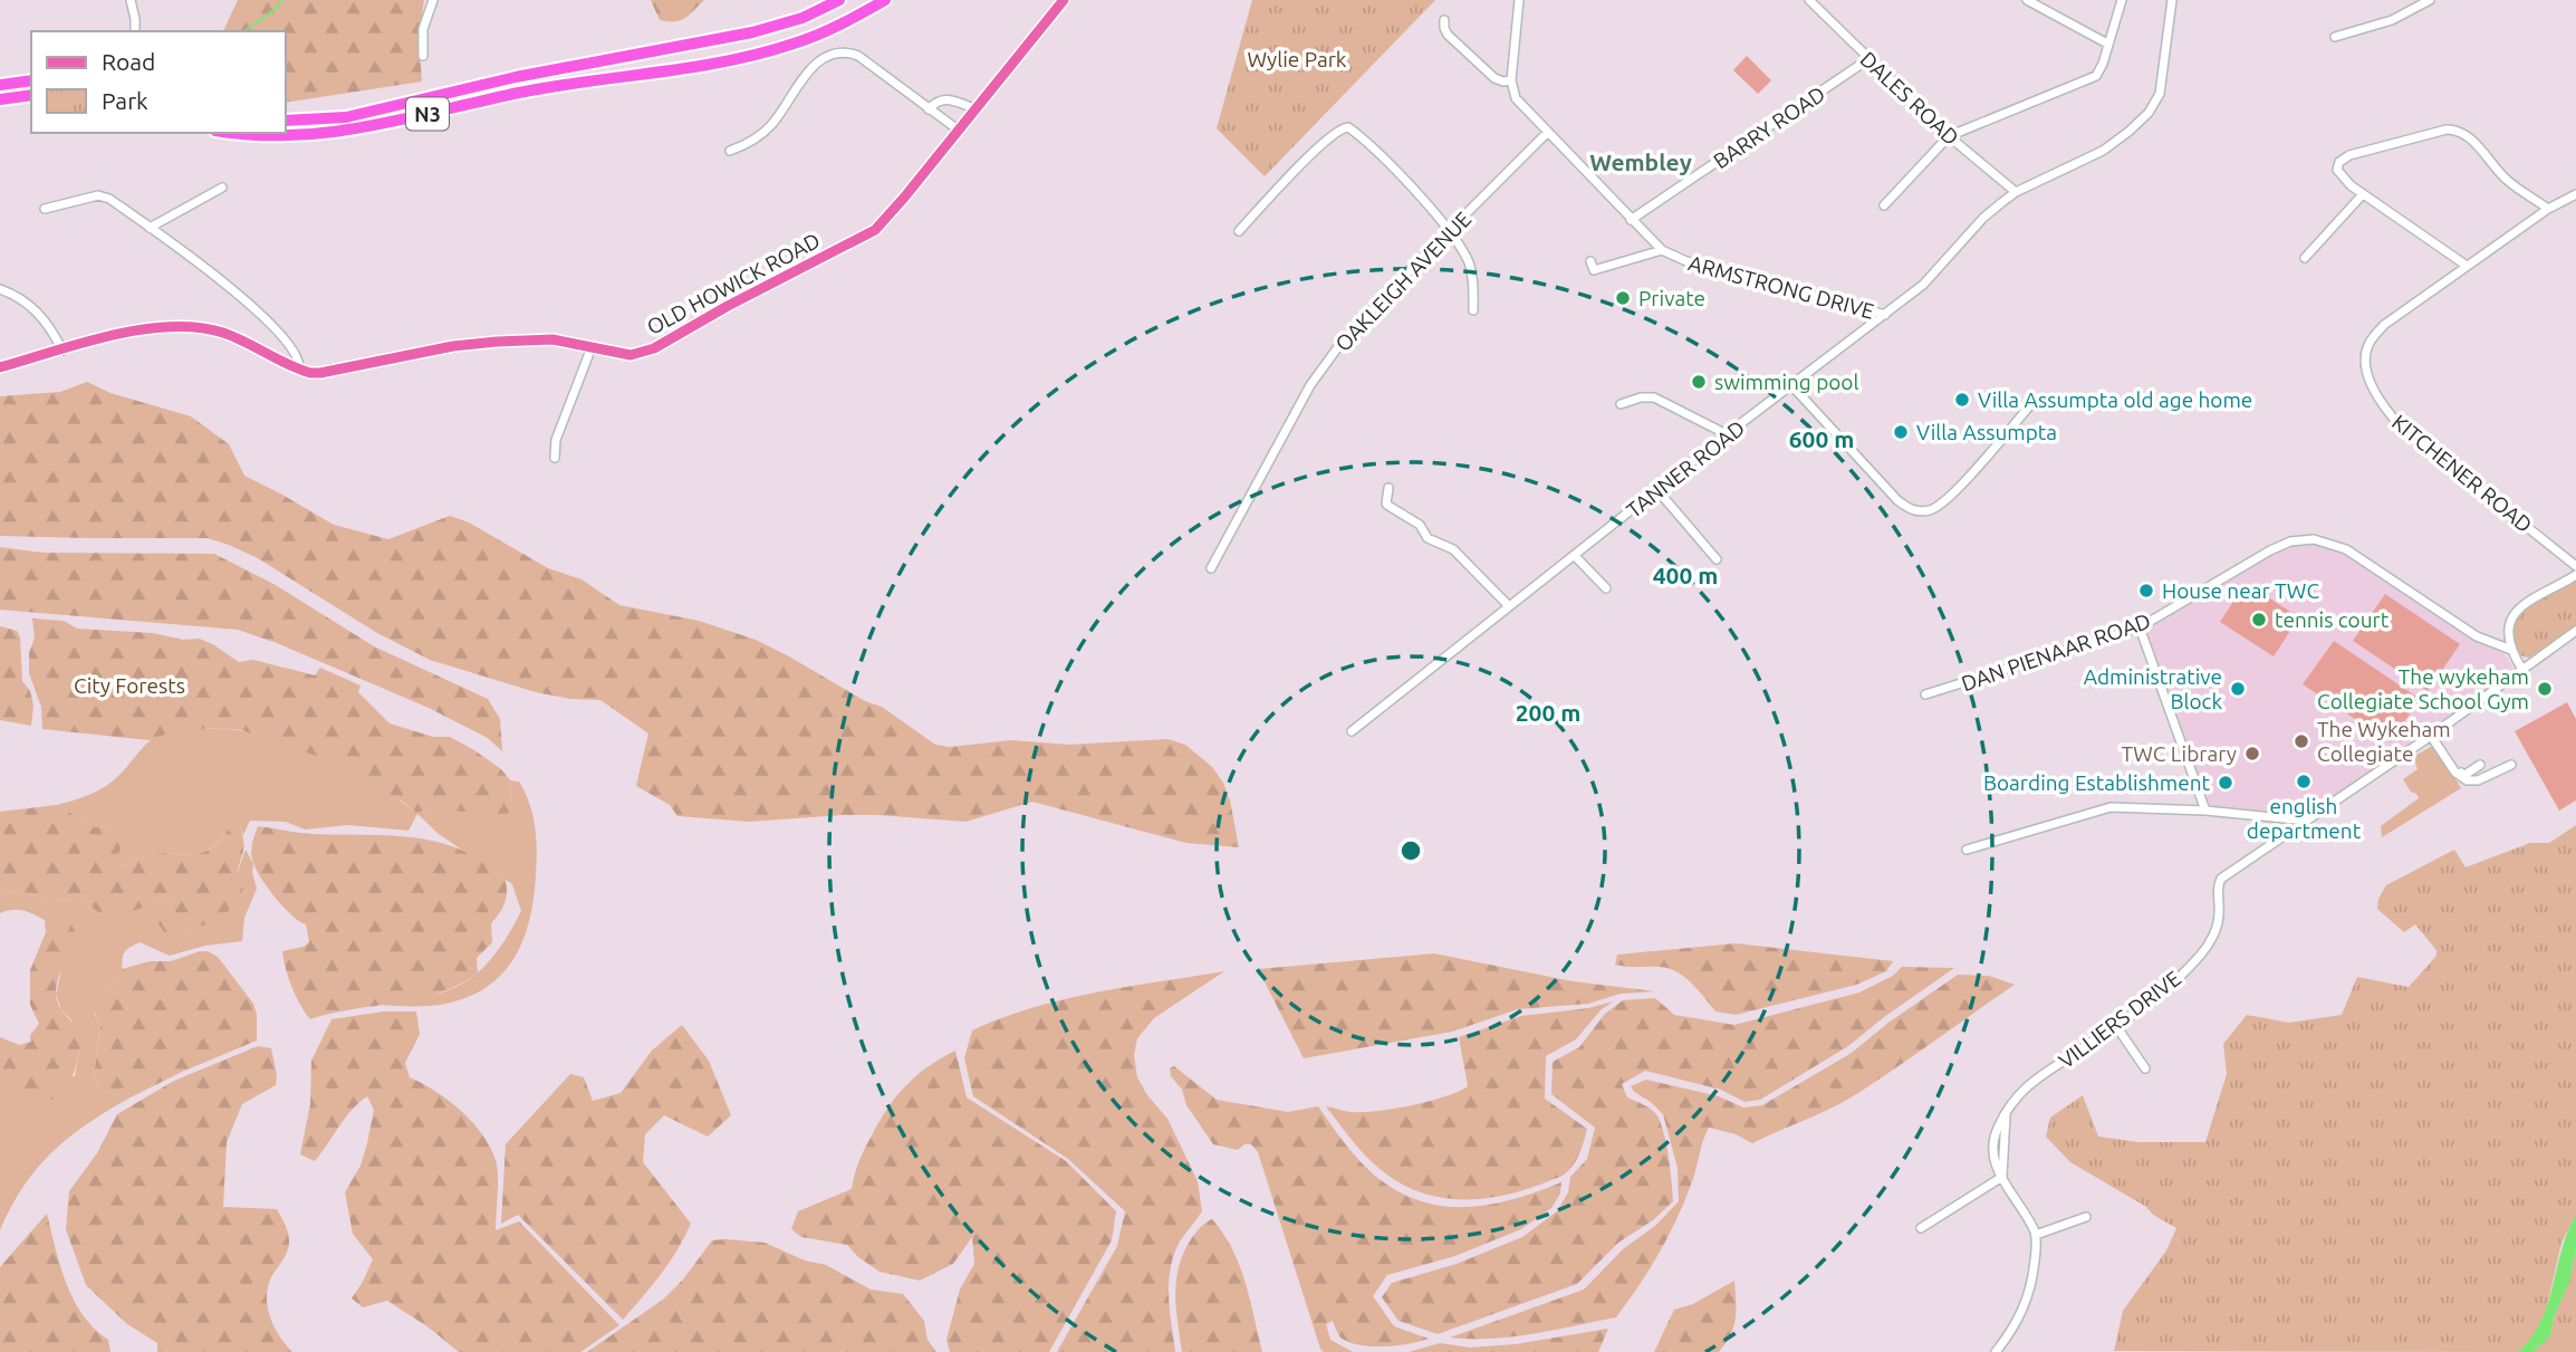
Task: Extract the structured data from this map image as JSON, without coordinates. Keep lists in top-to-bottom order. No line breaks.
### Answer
{"streets":{"highway":["N3"],"main road":["OLD HOWICK ROAD"],"street":["DALES ROAD","BARRY ROAD","OAKLEIGH AVENUE","ARMSTRONG DRIVE","TANNER ROAD","KITCHENER ROAD","DAN PIENAAR ROAD","VILLIERS DRIVE"]},"crossings":[["DALES ROAD","BARRY ROAD"],["DALES ROAD","TANNER ROAD"],["BARRY ROAD","ARMSTRONG DRIVE"],["OAKLEIGH AVENUE","ARMSTRONG DRIVE"],["ARMSTRONG DRIVE","TANNER ROAD"]],"districts":["Wembley"],"parks":["Wylie Park","City Forests"],"places":["Private","swimming pool","Villa Assumpta old age home","Villa Assumpta","House near TWC","tennis court","Administrative Block","The wykeham Collegiate School Gym","The Wykeham Collegiate","TWC Library","english department","Boarding Establishment"],"legend":["Road","Park"],"rings":["600 m","400 m","200 m"]}
